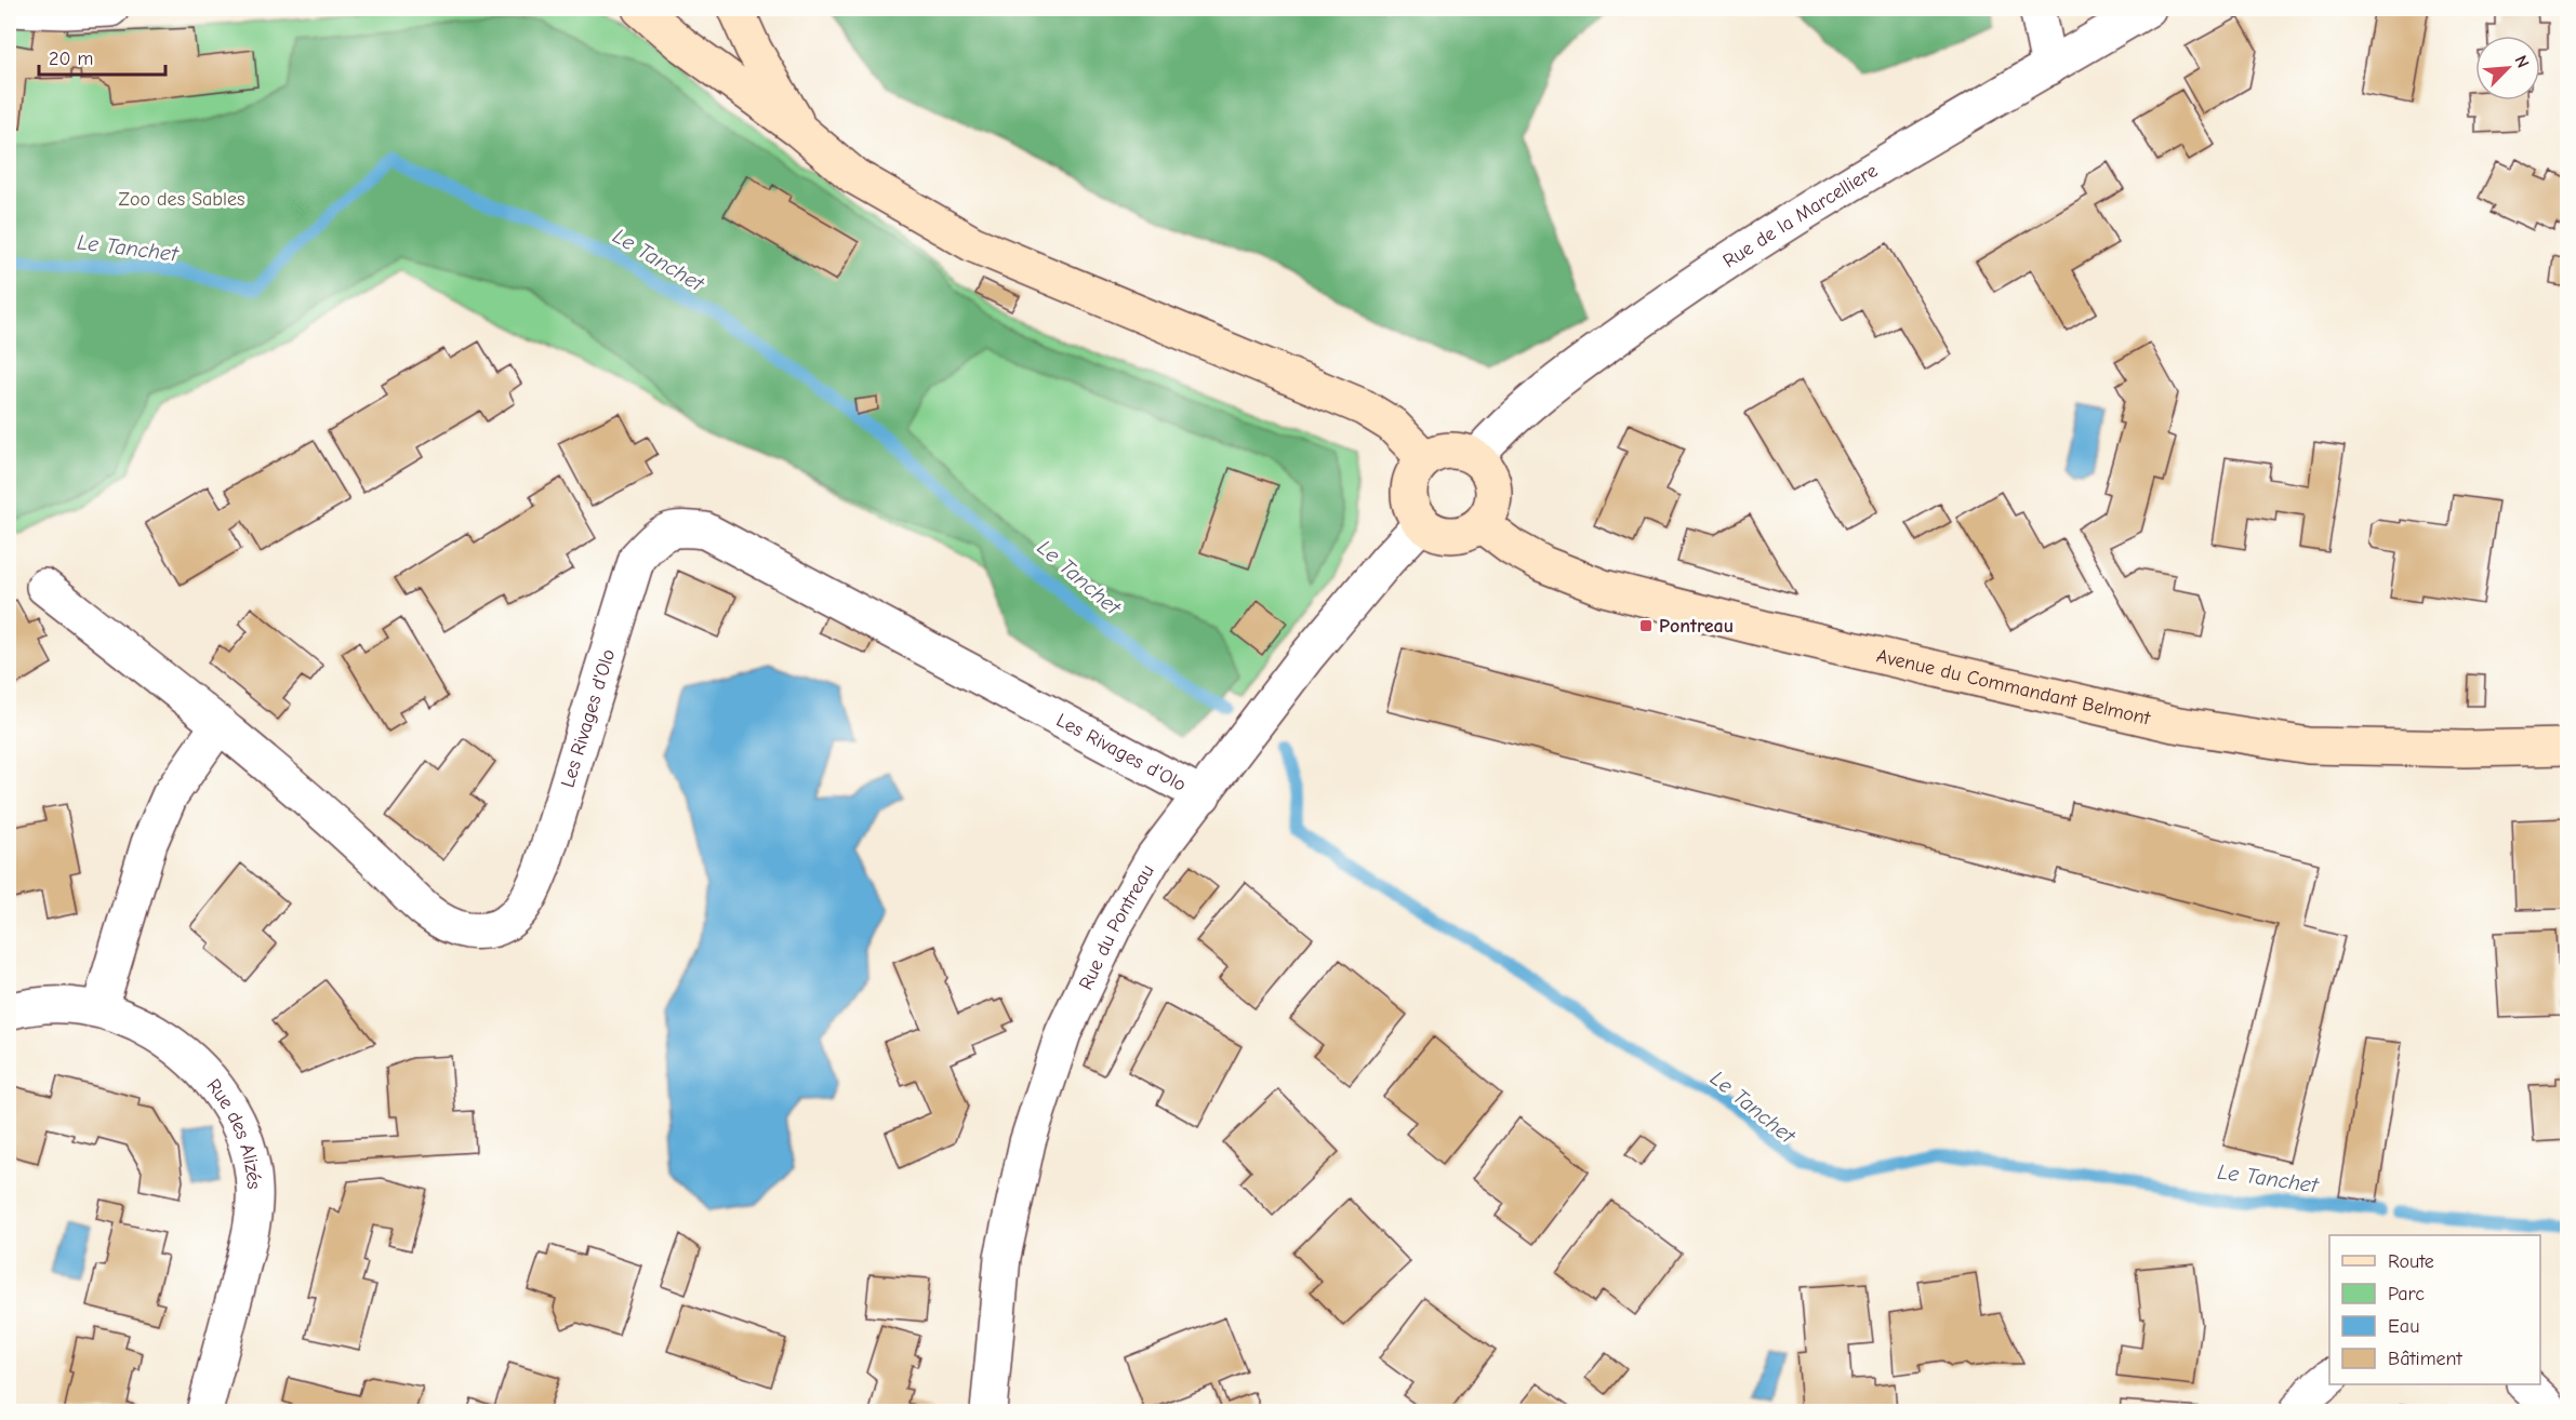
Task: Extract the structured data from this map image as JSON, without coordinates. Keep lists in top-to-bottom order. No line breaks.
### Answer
{"streets":{"street":["Rue de la Marcelliere","Avenue du Commandant Belmont","Les Rivages d'Olo","Rue du Pontreau","Rue des Alizés"]},"crossings":[["Rue de la Marcelliere","Avenue du Commandant Belmont"],["Rue de la Marcelliere","Rue du Pontreau"],["Avenue du Commandant Belmont","Rue du Pontreau"],["Les Rivages d'Olo","Rue du Pontreau"]],"water":["Le Tanchet"],"parks":["Zoo des Sables"],"places":{"transit":["Pontreau"]},"legend":["Route","Parc","Eau","Bâtiment"],"scale_bar":"20 m","north":"top right"}
